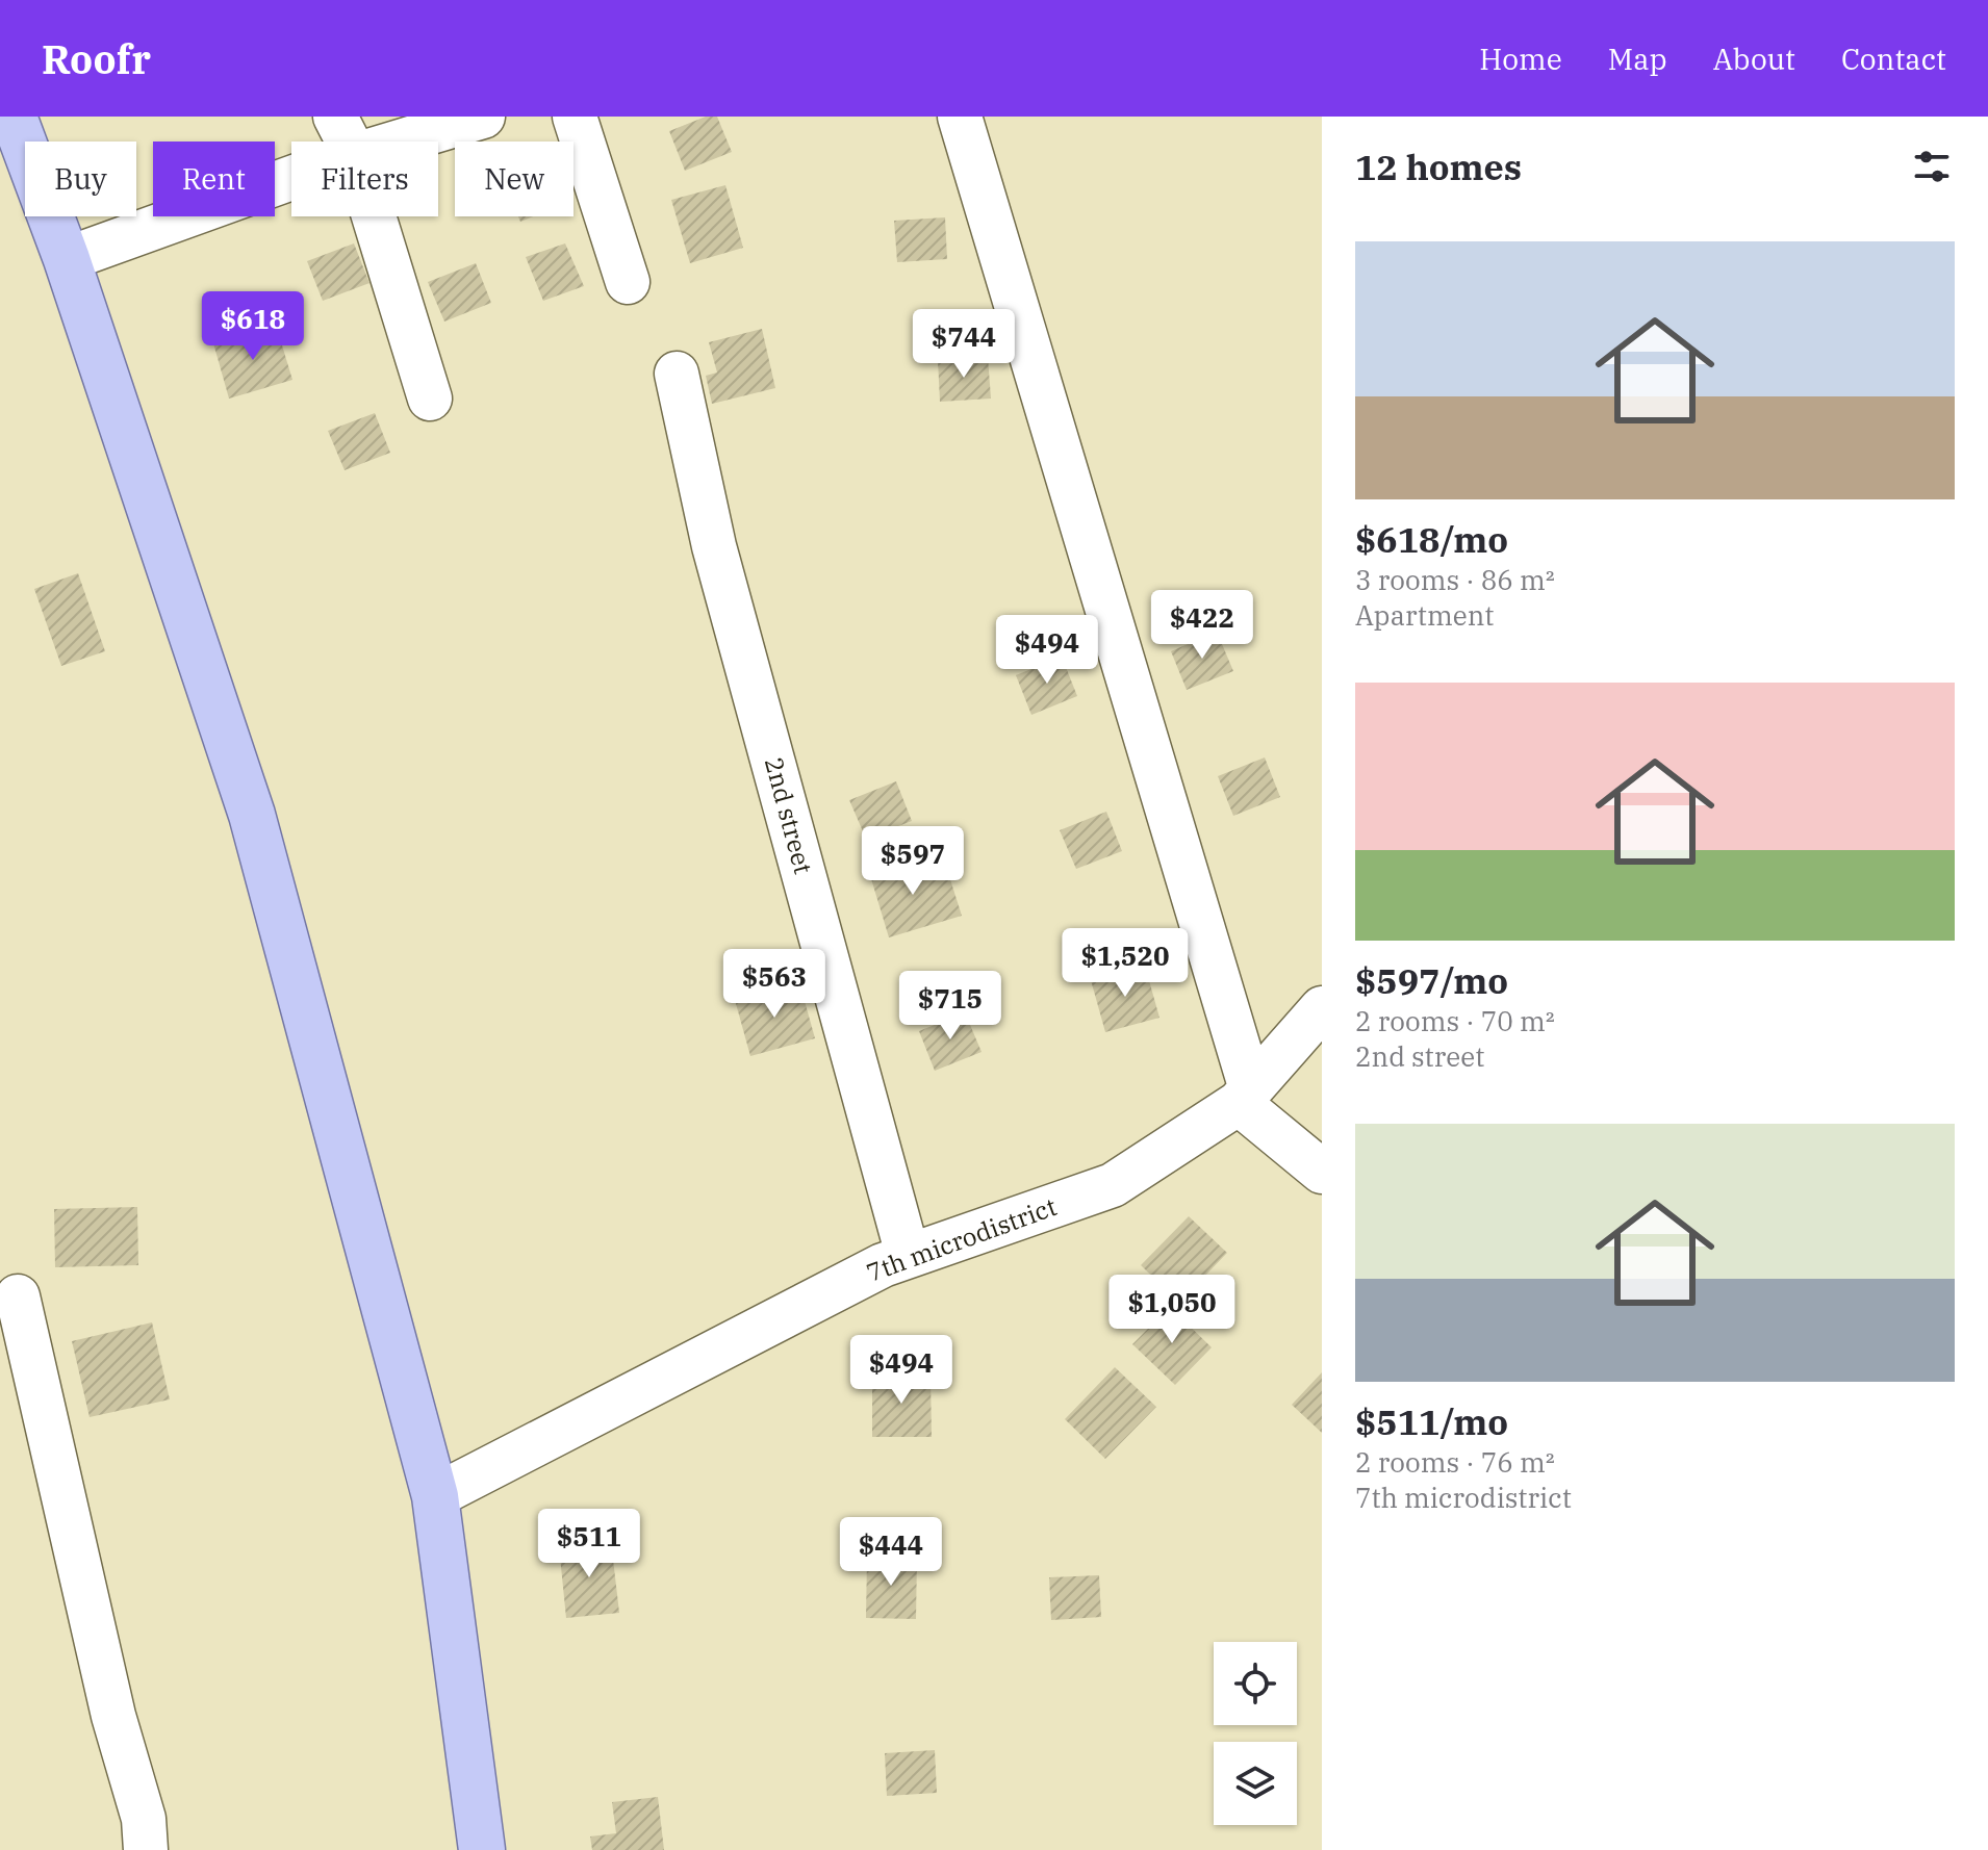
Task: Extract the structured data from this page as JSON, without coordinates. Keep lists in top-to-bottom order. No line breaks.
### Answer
{"streets":{"street":["2nd street","7th microdistrict"]},"crossings":[["2nd street","7th microdistrict"]],"page":{"header":"Roofr","nav":["Home","Map","About","Contact"],"heading":"12 homes","chip":["Buy","Rent","Filters","New"],"list":[{"name":"$618/mo","note":"3 rooms · 86 m² · Apartment"},{"name":"$597/mo","note":"2 rooms · 70 m² · 2nd street"},{"name":"$511/mo","note":"2 rooms · 76 m² · 7th microdistrict"}],"price":["$618","$744","$422","$494","$597","$1,520","$563","$715","$1,050","$494","$511","$444"]}}
